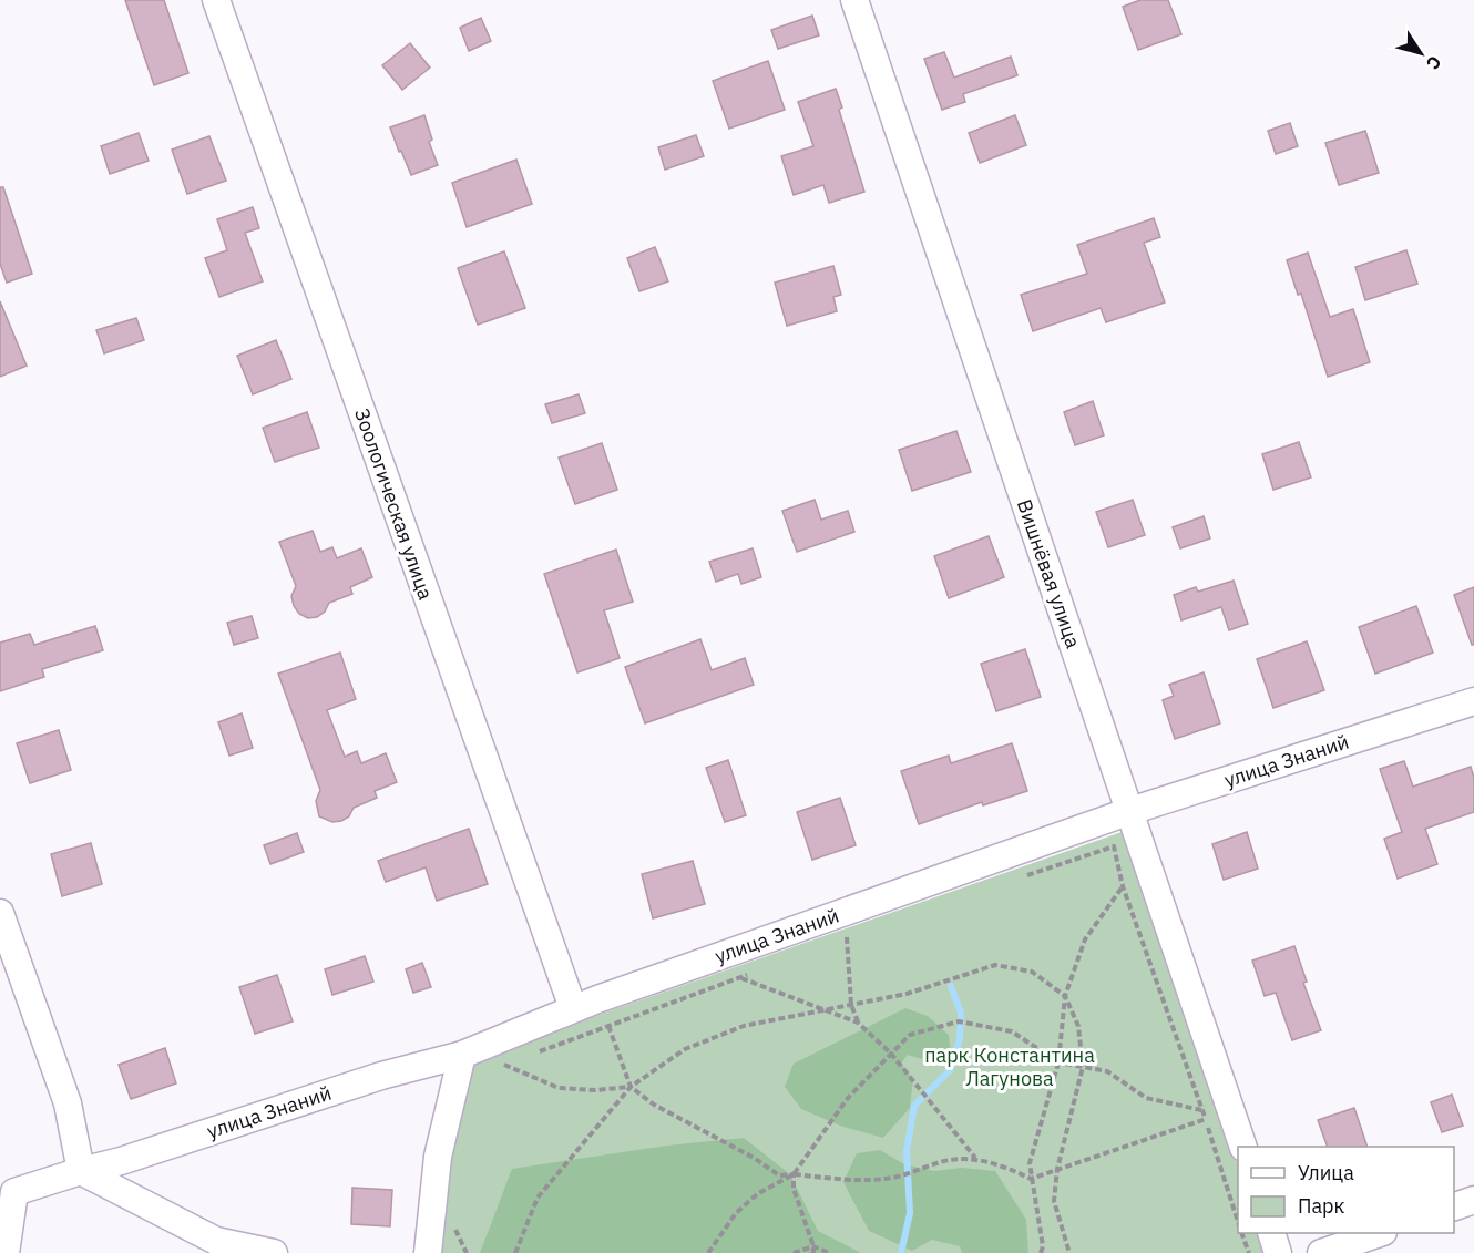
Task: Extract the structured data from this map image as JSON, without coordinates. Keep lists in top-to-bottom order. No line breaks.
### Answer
{"streets":{"street":["Зоологическая улица","Вишнёвая улица","улица Знаний"]},"crossings":[["Зоологическая улица","улица Знаний"],["Вишнёвая улица","улица Знаний"]],"parks":["парк Константина Лагунова"],"legend":["Улица","Парк"],"north":"bottom right"}
